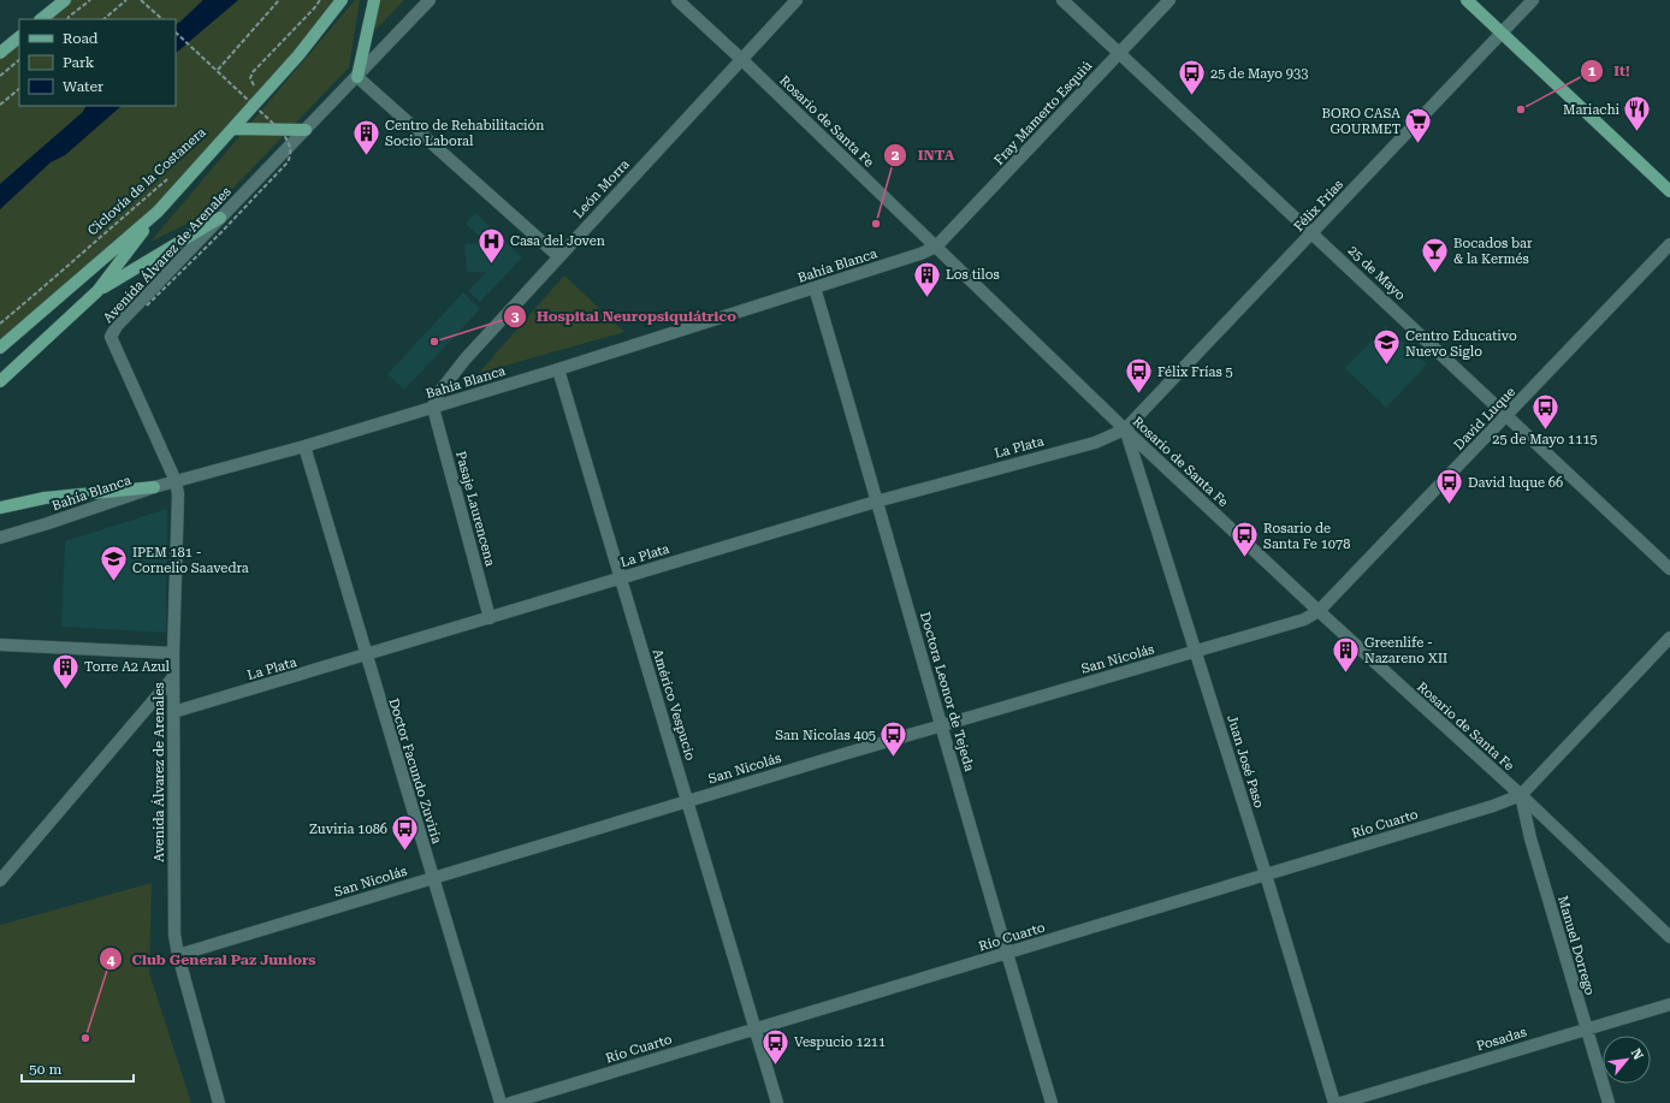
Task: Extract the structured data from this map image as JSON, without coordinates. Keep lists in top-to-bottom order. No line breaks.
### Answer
{"streets":{"street":["Fray Mamerto Esquiú","Rosario de Santa Fe","León Morra","Félix Frías","Avenida Álvarez de Arenales","Bahía Blanca","25 de Mayo","David Luque","La Plata","Pasaje Laurencena","San Nicolás","Doctora Leonor de Tejeda","Américo Vespucio","Juan José Paso","Doctor Facundo Zuviría","Río Cuarto","Manuel Dorrego","Posadas"],"path":["Ciclovía de la Costanera"]},"crossings":[["Fray Mamerto Esquiú","Rosario de Santa Fe"],["Fray Mamerto Esquiú","Bahía Blanca"],["Fray Mamerto Esquiú","25 de Mayo"],["Rosario de Santa Fe","León Morra"],["Rosario de Santa Fe","Félix Frías"],["Rosario de Santa Fe","Bahía Blanca"],["Rosario de Santa Fe","David Luque"],["Rosario de Santa Fe","La Plata"],["Rosario de Santa Fe","San Nicolás"],["Rosario de Santa Fe","Juan José Paso"],["Rosario de Santa Fe","Río Cuarto"],["Rosario de Santa Fe","Manuel Dorrego"],["León Morra","Bahía Blanca"],["León Morra","Pasaje Laurencena"],["Félix Frías","25 de Mayo"],["Félix Frías","La Plata"],["Félix Frías","Juan José Paso"],["Avenida Álvarez de Arenales","Bahía Blanca"],["Avenida Álvarez de Arenales","La Plata"],["Avenida Álvarez de Arenales","San Nicolás"],["Bahía Blanca","Pasaje Laurencena"],["Bahía Blanca","Doctora Leonor de Tejeda"],["Bahía Blanca","Américo Vespucio"],["Bahía Blanca","Doctor Facundo Zuviría"],["25 de Mayo","David Luque"],["David Luque","San Nicolás"],["La Plata","Pasaje Laurencena"],["La Plata","Doctora Leonor de Tejeda"],["La Plata","Américo Vespucio"],["La Plata","Juan José Paso"],["La Plata","Doctor Facundo Zuviría"],["San Nicolás","Doctora Leonor de Tejeda"],["San Nicolás","Américo Vespucio"],["San Nicolás","Juan José Paso"],["San Nicolás","Doctor Facundo Zuviría"],["Doctora Leonor de Tejeda","Río Cuarto"],["Américo Vespucio","Río Cuarto"],["Juan José Paso","Río Cuarto"],["Río Cuarto","Manuel Dorrego"],["Manuel Dorrego","Posadas"]],"places":{"bus stop":["25 de Mayo 933","Félix Frías 5","25 de Mayo 1115","David luque 66","Rosario de Santa Fe 1078","San Nicolas 405","Zuviria 1086","Vespucio 1211"],"other":["It!","INTA","Hospital Neuropsiquiátrico","Club General Paz Juniors"],"restaurant":["Mariachi"],"supermarket":["BORO CASA GOURMET"],"building":["Centro de Rehabilitación Socio Laboral","Los tilos","Greenlife - Nazareno XII","Torre A2 Azul"],"hospital":["Casa del Joven"],"bar":["Bocados bar & la Kermés"],"school or university":["Centro Educativo Nuevo Siglo","IPEM 181 - Cornelio Saavedra"]},"legend":["Road","Park","Water"],"scale_bar":"50 m","north":"top right"}
